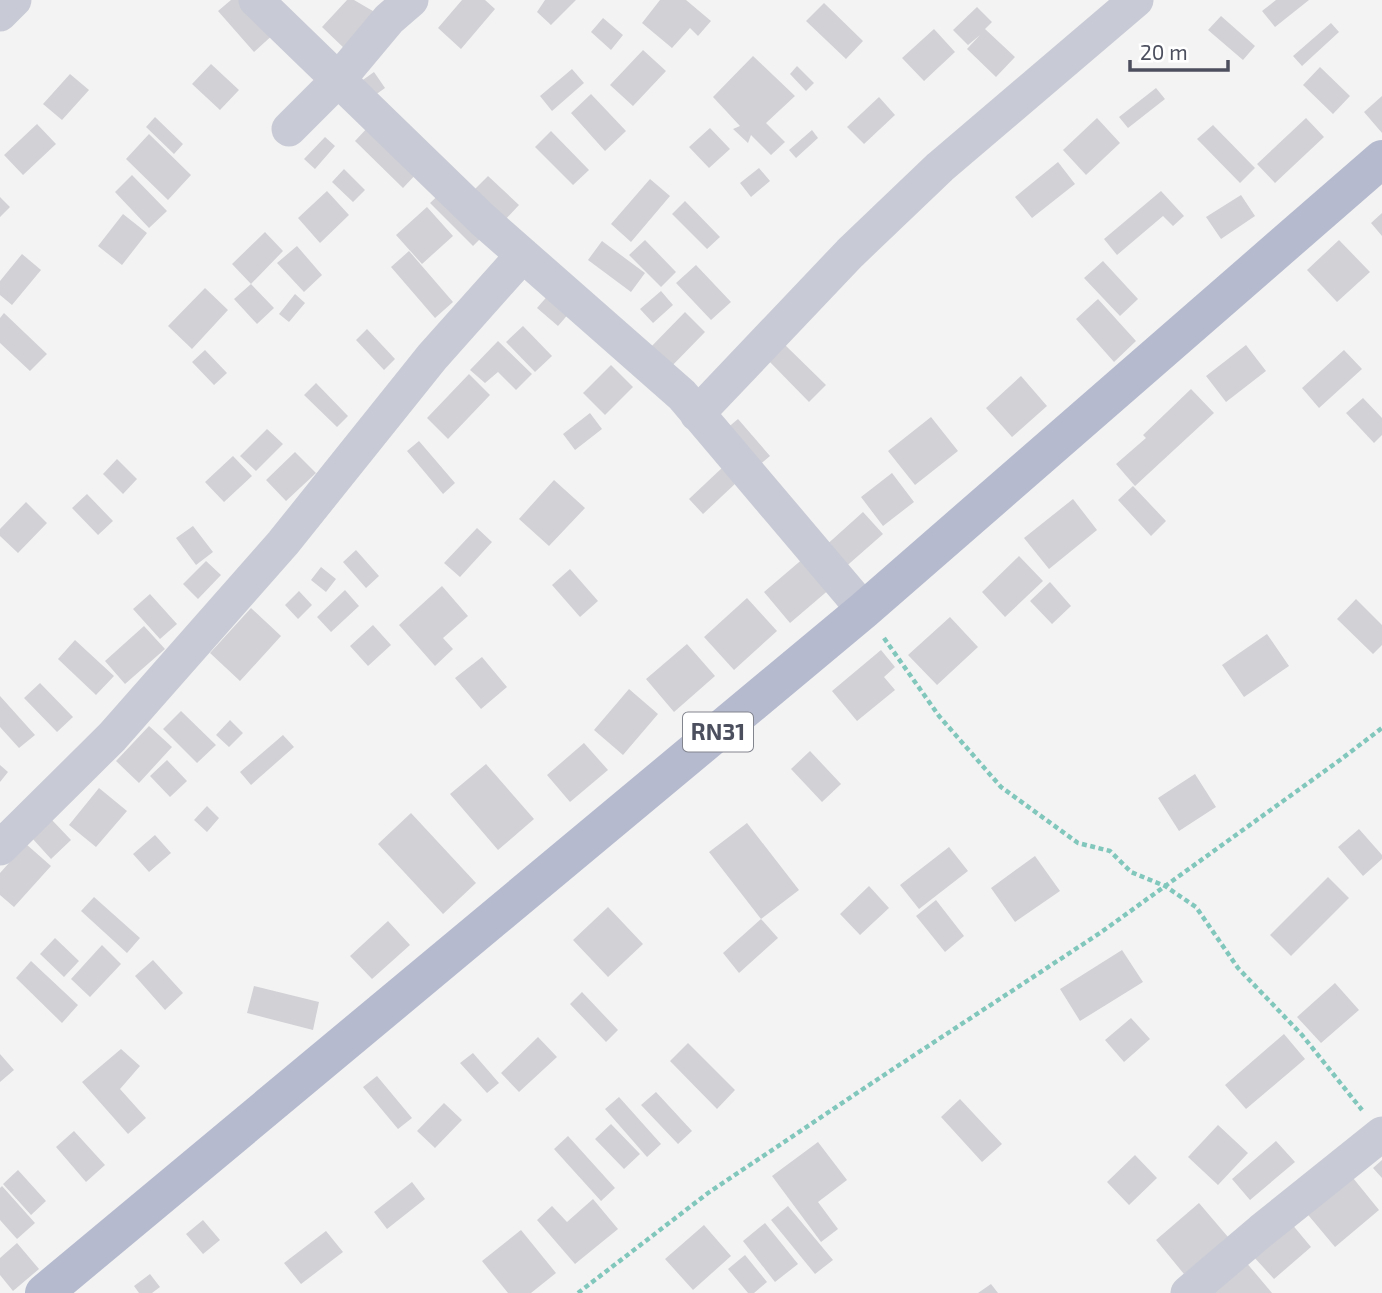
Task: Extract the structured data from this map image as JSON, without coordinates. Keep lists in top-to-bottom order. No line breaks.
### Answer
{"streets":{"main road":["RN31"]},"scale_bar":"20 m"}
